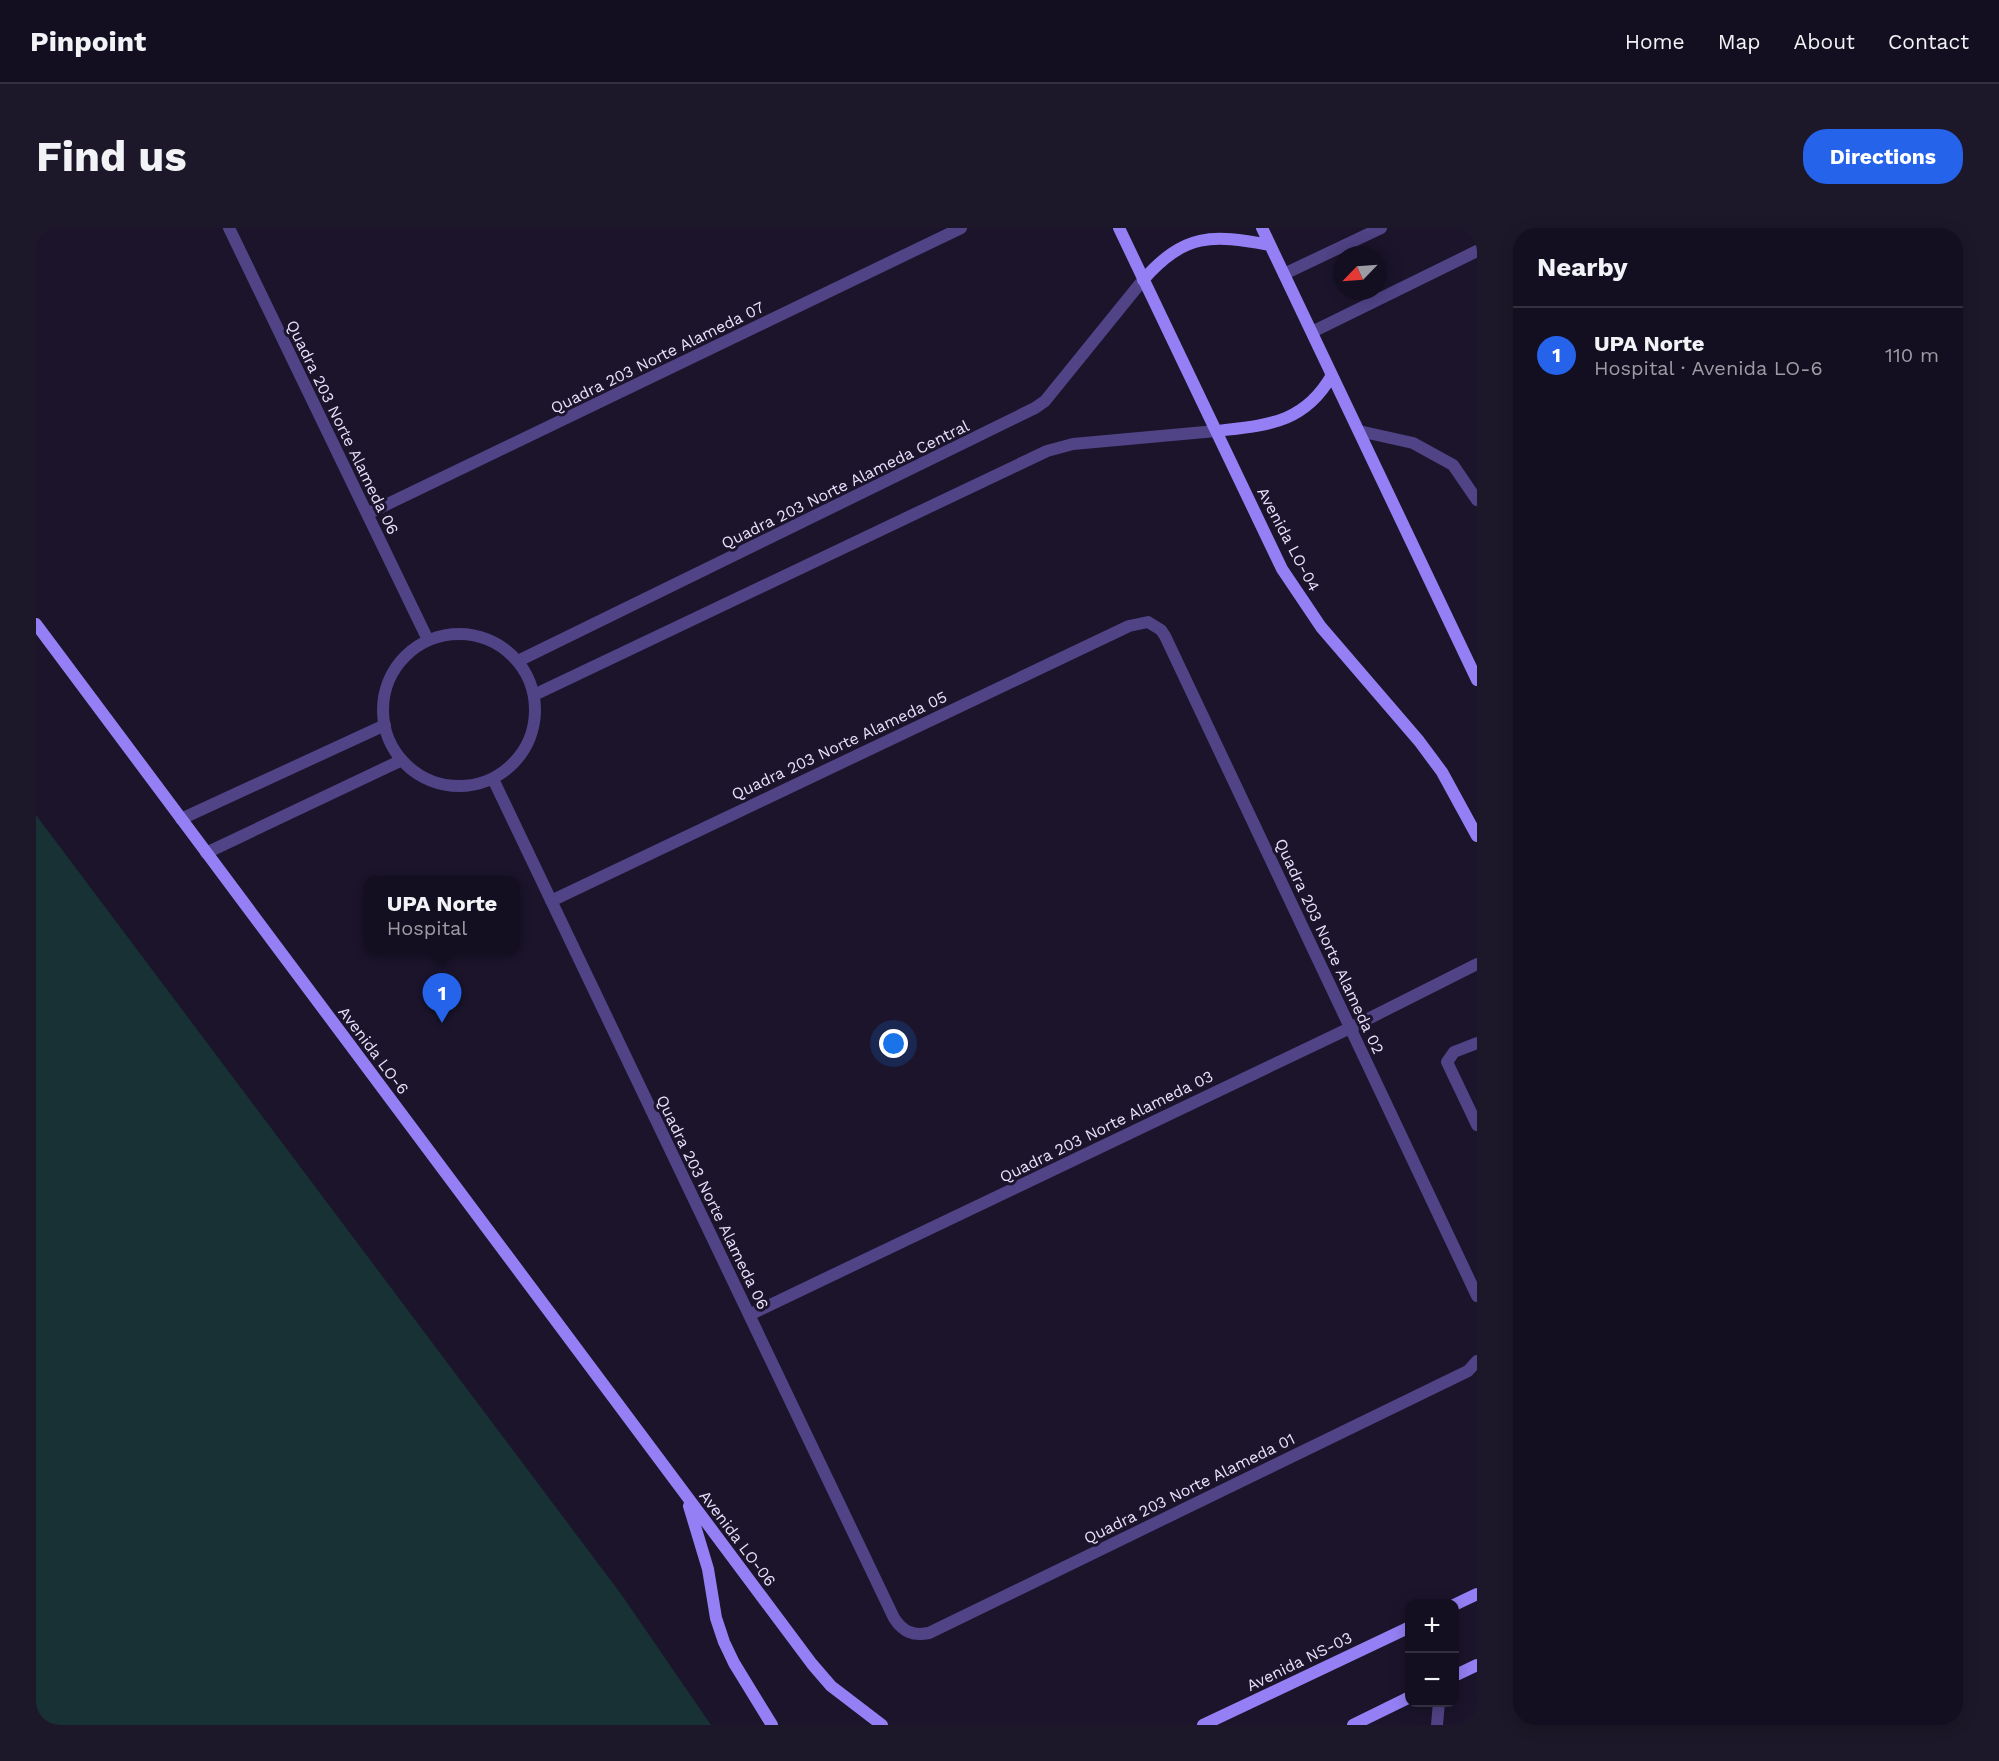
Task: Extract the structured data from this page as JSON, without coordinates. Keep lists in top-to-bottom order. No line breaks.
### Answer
{"streets":{"street":["Quadra 203 Norte Alameda 07","Quadra 203 Norte Alameda 06","Quadra 203 Norte Alameda Central","Avenida LO-04","Quadra 203 Norte Alameda 05","Quadra 203 Norte Alameda 02","Avenida LO-6","Quadra 203 Norte Alameda 03","Quadra 203 Norte Alameda 01","Avenida LO-06","Avenida NS-03"]},"crossings":[["Quadra 203 Norte Alameda 07","Quadra 203 Norte Alameda 06"],["Quadra 203 Norte Alameda 06","Quadra 203 Norte Alameda Central"],["Quadra 203 Norte Alameda 06","Quadra 203 Norte Alameda 05"],["Quadra 203 Norte Alameda 06","Quadra 203 Norte Alameda 03"],["Quadra 203 Norte Alameda 06","Quadra 203 Norte Alameda 01"],["Quadra 203 Norte Alameda Central","Avenida LO-04"],["Quadra 203 Norte Alameda 05","Quadra 203 Norte Alameda 02"],["Quadra 203 Norte Alameda 02","Quadra 203 Norte Alameda 03"],["Avenida LO-6","Avenida LO-06"]],"north":"bottom left","page":{"header":"Pinpoint","nav":["Home","Map","About","Contact"],"buttons":"Directions","title":"Find us","heading":"Nearby","list":[{"mark":"1","name":"UPA Norte","note":"Hospital · Avenida LO-6","value":"110 m"}],"popup":["UPA Norte","Hospital"],"pins":"1","map_buttons":["+","−"]}}
